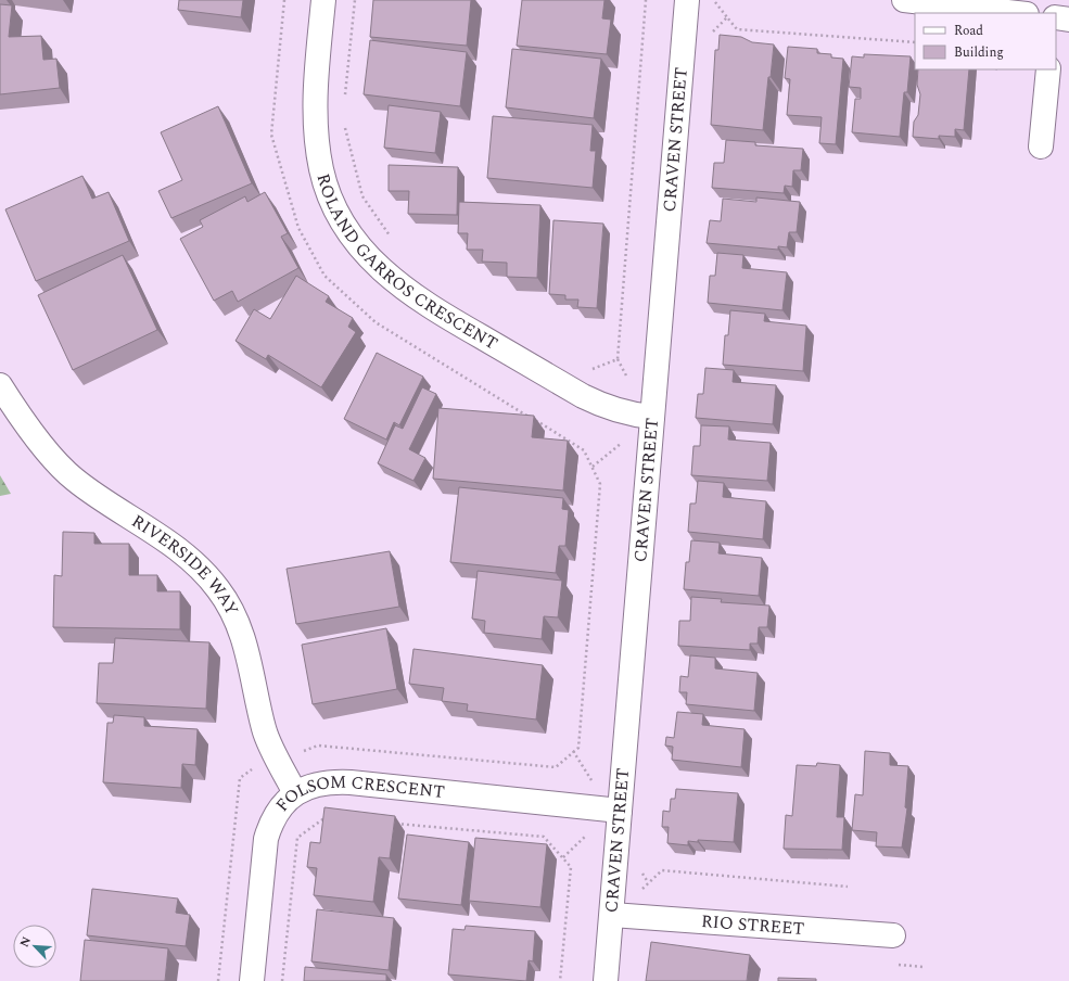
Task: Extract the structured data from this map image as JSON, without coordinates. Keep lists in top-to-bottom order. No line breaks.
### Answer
{"streets":{"street":["CRAVEN STREET","ROLAND GARROS CRESCENT","RIVERSIDE WAY","FOLSOM CRESCENT","RIO STREET"]},"crossings":[["CRAVEN STREET","ROLAND GARROS CRESCENT"],["CRAVEN STREET","FOLSOM CRESCENT"],["CRAVEN STREET","RIO STREET"],["RIVERSIDE WAY","FOLSOM CRESCENT"]],"legend":["Road","Building"],"north":"top left"}
